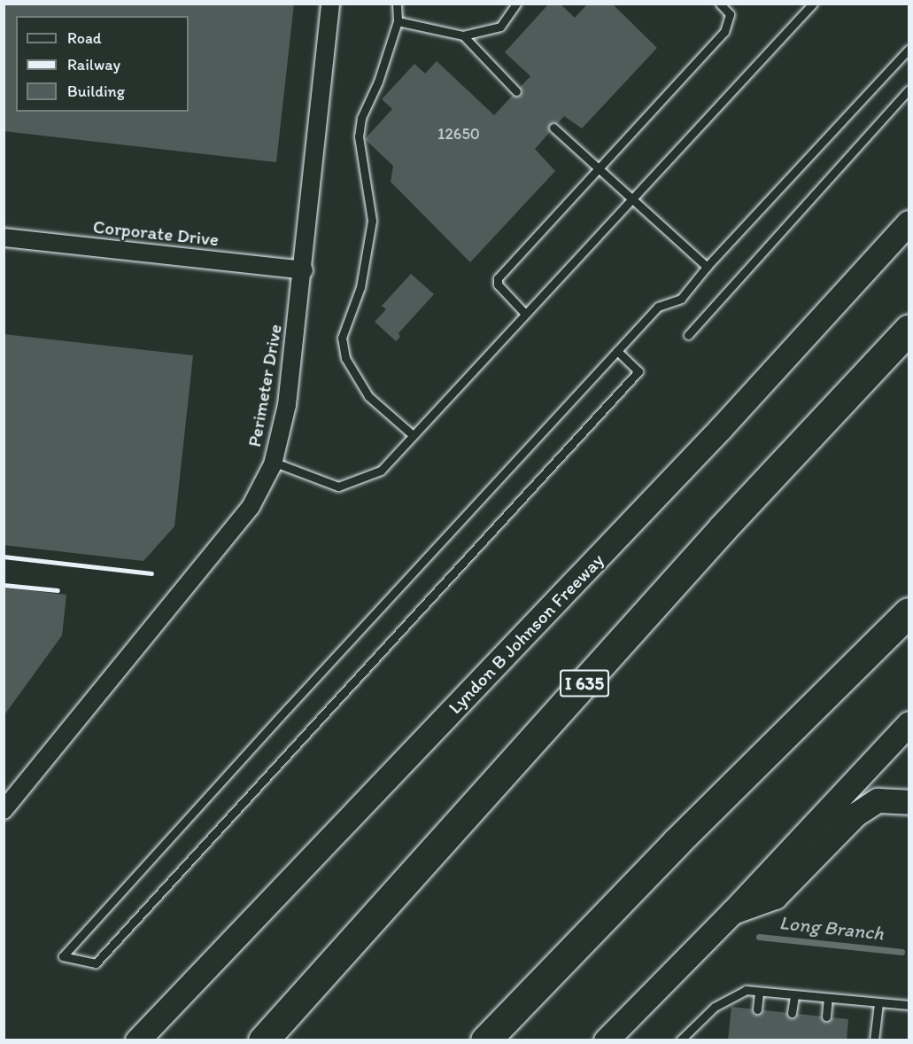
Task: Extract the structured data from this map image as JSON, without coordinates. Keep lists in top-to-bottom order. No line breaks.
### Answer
{"streets":{"highway":["I 635"],"main road":["Lyndon B Johnson Freeway"],"street":["Corporate Drive","Perimeter Drive"]},"crossings":[["Corporate Drive","Perimeter Drive"]],"water":["Long Branch"],"house_numbers":["12650"],"legend":["Road","Railway","Building"]}
